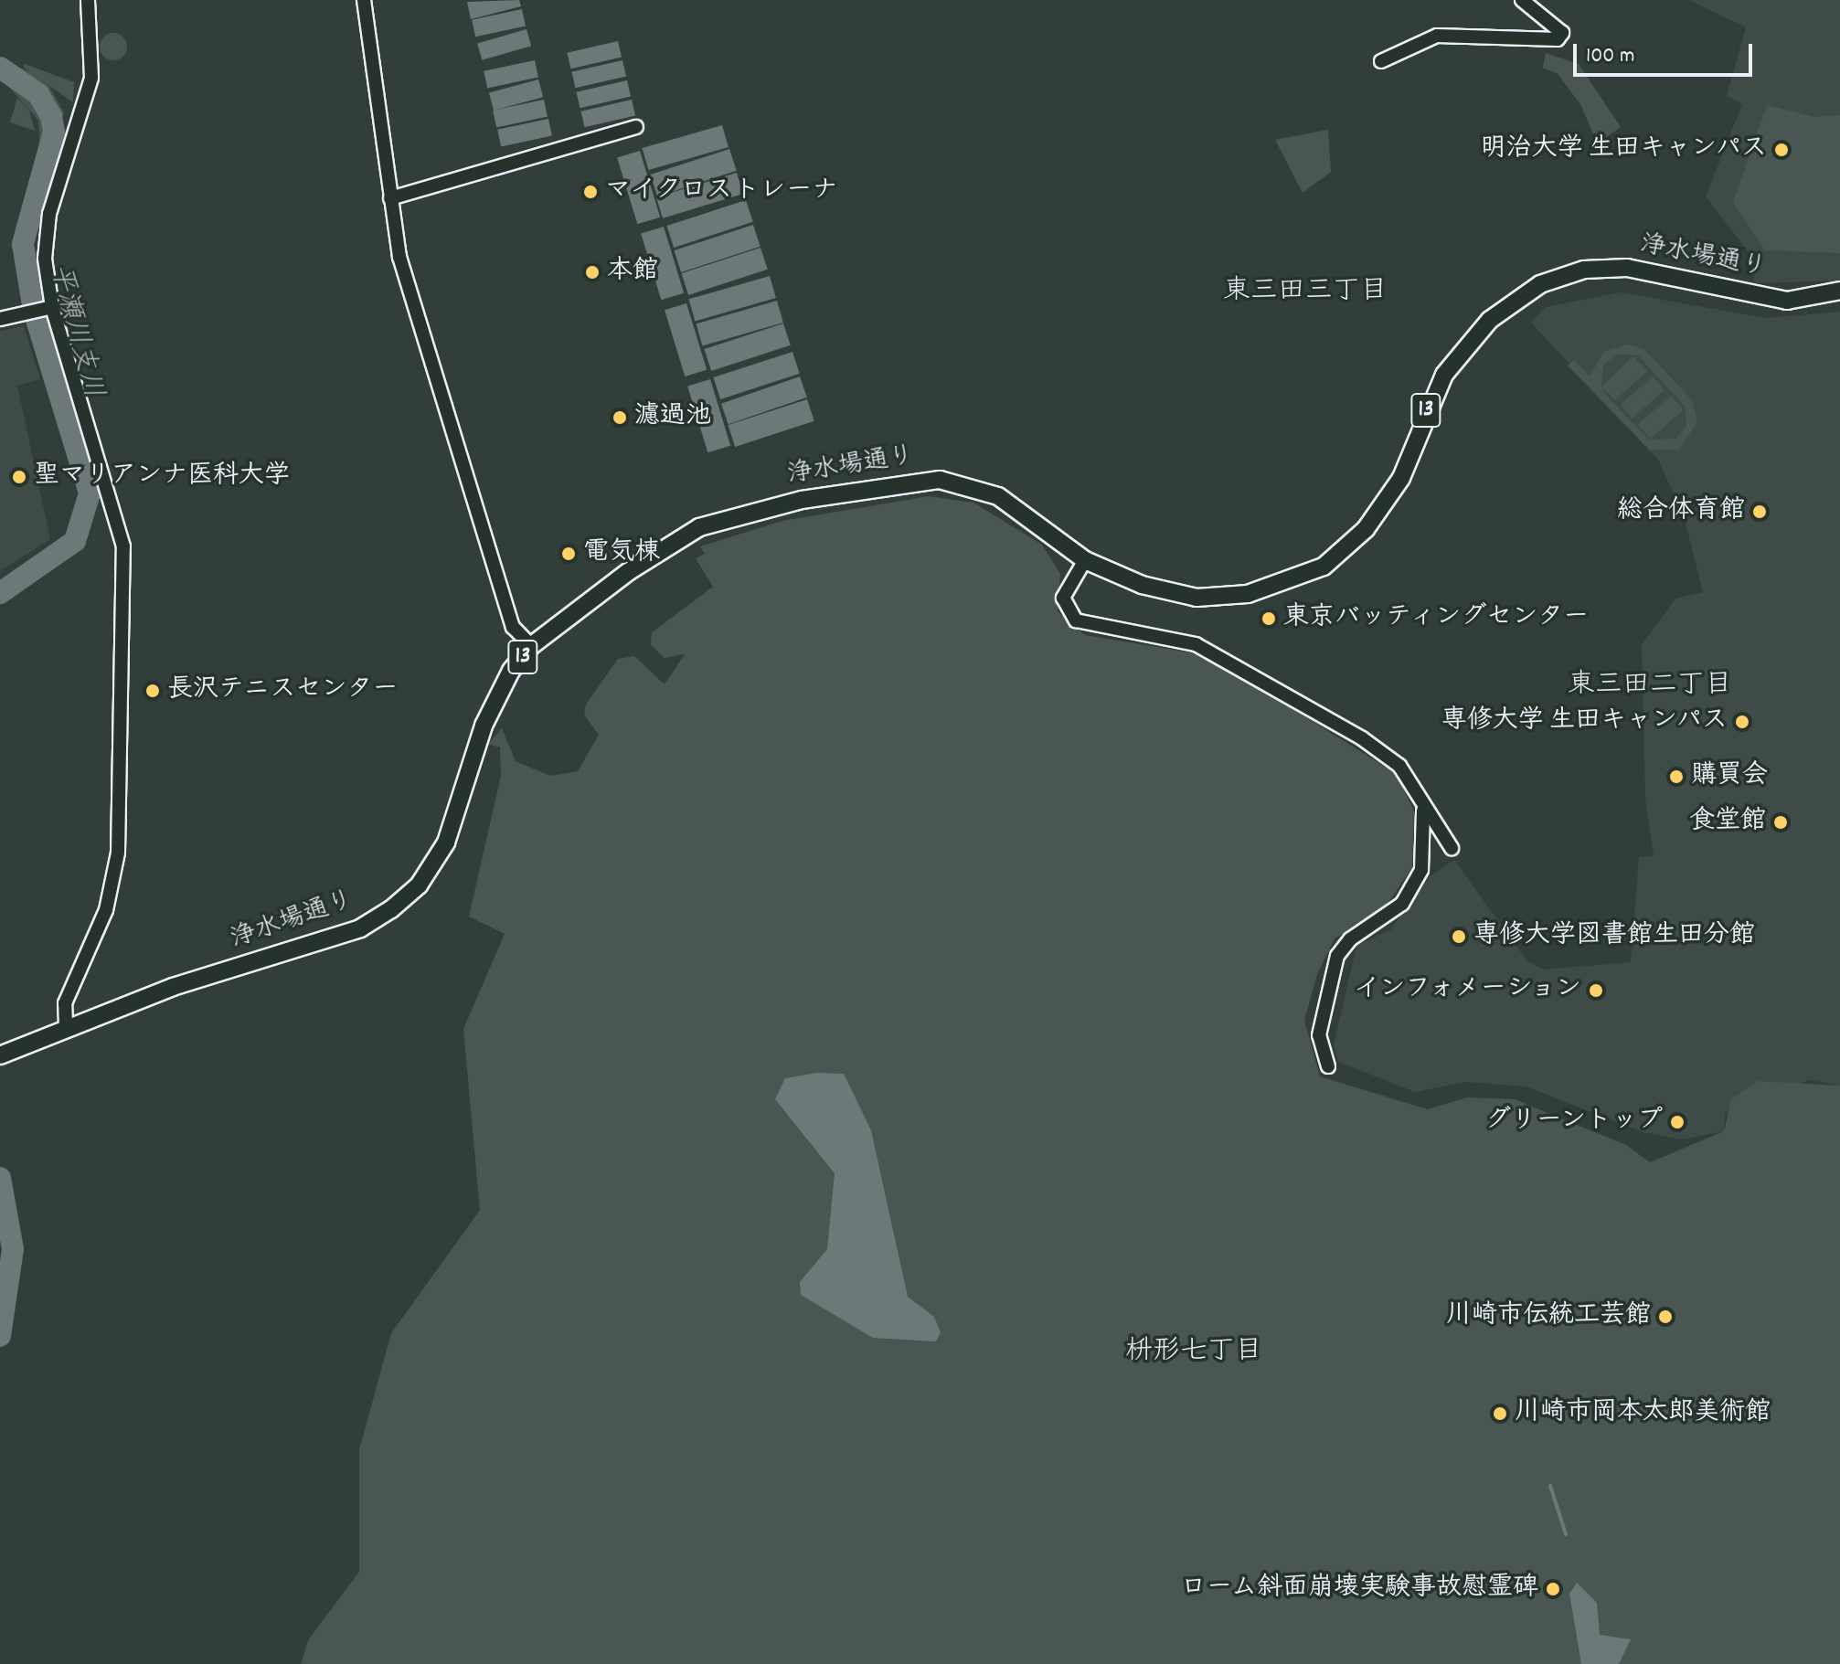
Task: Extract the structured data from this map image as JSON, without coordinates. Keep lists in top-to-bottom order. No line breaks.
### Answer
{"streets":{"main road":["浄水場通り","13"]},"districts":["東三田三丁目","東三田二丁目","枡形七丁目"],"water":["平瀬川支川"],"places":["明治大学 生田キャンパス","マイクロストレーナ","本館","濾過池","聖マリアンナ医科大学","総合体育館","電気棟","東京バッティングセンター","長沢テニスセンター","専修大学 生田キャンパス","購買会","食堂館","専修大学図書館生田分館","インフォメーション","グリーントップ","川崎市伝統工芸館","川崎市岡本太郎美術館","ローム斜面崩壊実験事故慰霊碑"],"scale_bar":"100 m"}
